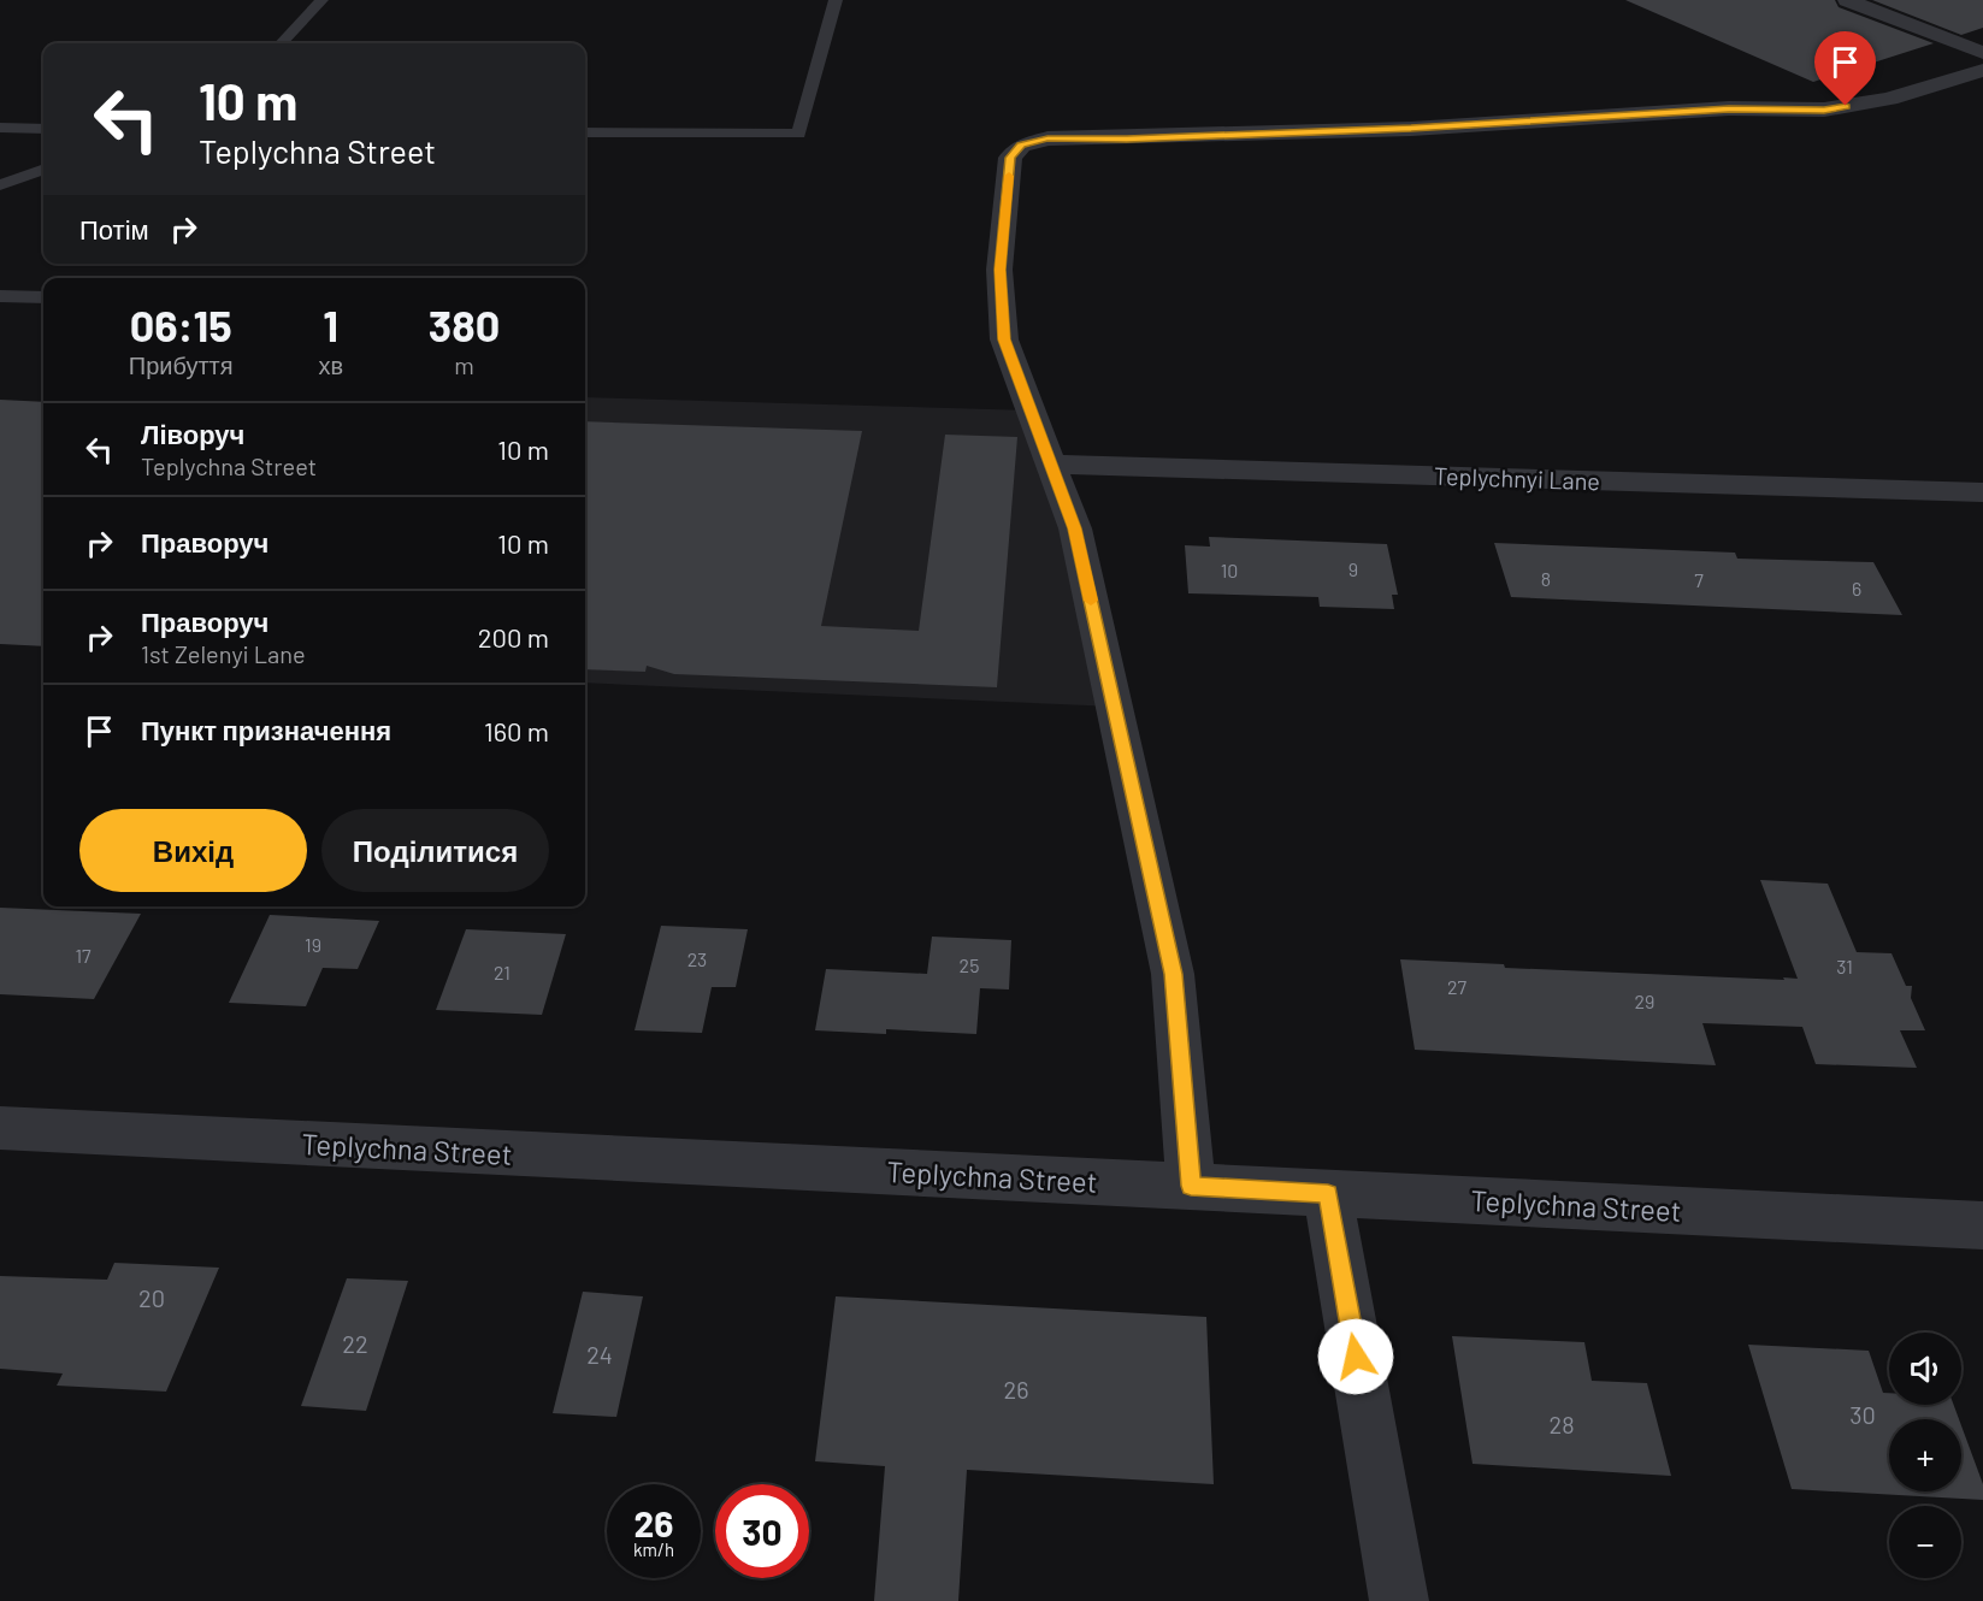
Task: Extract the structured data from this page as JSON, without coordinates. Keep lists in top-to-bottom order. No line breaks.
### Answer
{"streets":{"street":["Teplychnyi Lane","Teplychna Street"]},"house_numbers":["9","10","8","7","6","19","17","23","25","31","21","27","29","20","22","24","26","30","28"],"page":{"turn":["10 m","Teplychna Street"],"then":"Потім","eta":["06:15","Прибуття","1","хв","380","m"],"list":[{"name":"Ліворуч","note":"Teplychna Street","value":"10 m"},{"name":"Праворуч","value":"10 m"},{"name":"Праворуч","note":"1st Zelenyi Lane","value":"200 m"},{"name":"Пункт призначення","value":"160 m"}],"buttons":["Вихід","Поділитися"],"map_buttons":["+","−"],"speed":"26 km/h","limit":"30"}}
